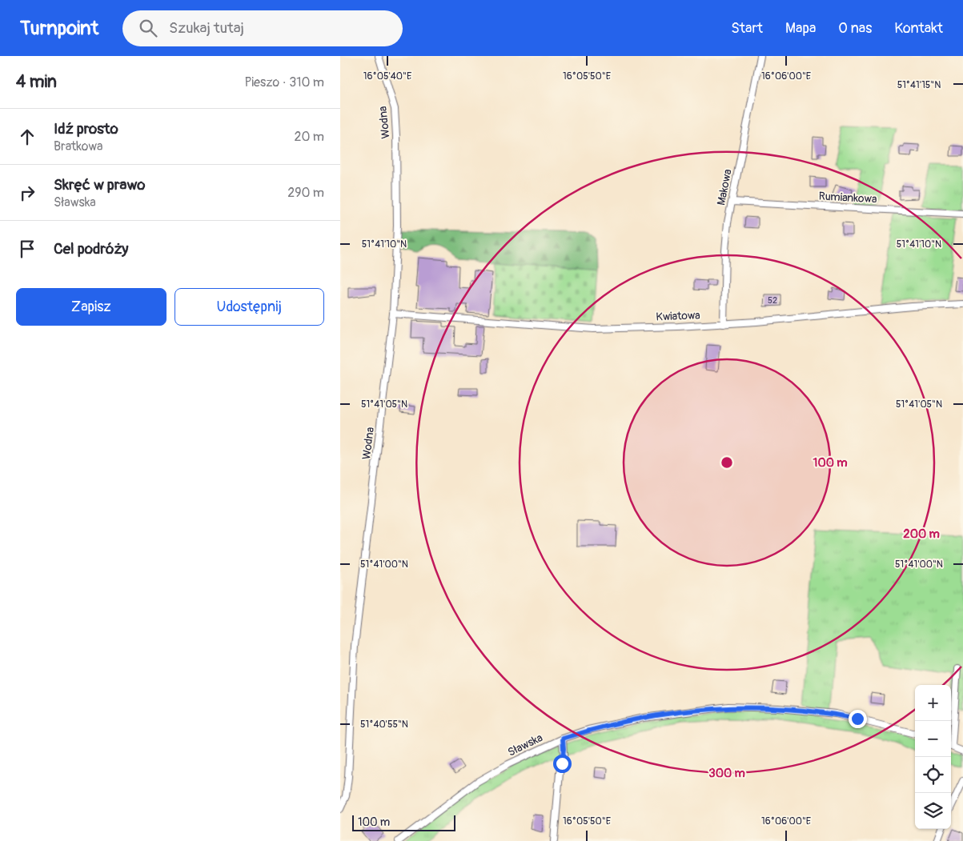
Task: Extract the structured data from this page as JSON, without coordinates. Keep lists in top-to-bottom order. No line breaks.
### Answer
{"streets":{"street":["Wodna","Makowa","Rumiankowa","Kwiatowa","Sławska"]},"crossings":[["Wodna","Kwiatowa"],["Makowa","Rumiankowa"],["Makowa","Kwiatowa"]],"house_numbers":["52"],"scale_bar":"100 m","page":{"header":"Turnpoint","search":"Szukaj tutaj","nav":["Start","Mapa","O nas","Kontakt"],"heading":["4 min","Pieszo · 310 m"],"list":[["Idź prosto","Bratkowa","20 m"],["Skręć w prawo","Sławska","290 m"],"Cel podróży"],"buttons":["Zapisz","Udostępnij"],"map_buttons":["+","−"],"scale":"100 m"},"coordinates":["16°05'40\"E","16°05'50\"E","16°06'00\"E","51°41'15\"N","51°41'10\"N","51°41'05\"N","51°41'00\"N","51°40'55\"N"],"rings":["100 m","200 m","300 m"]}
